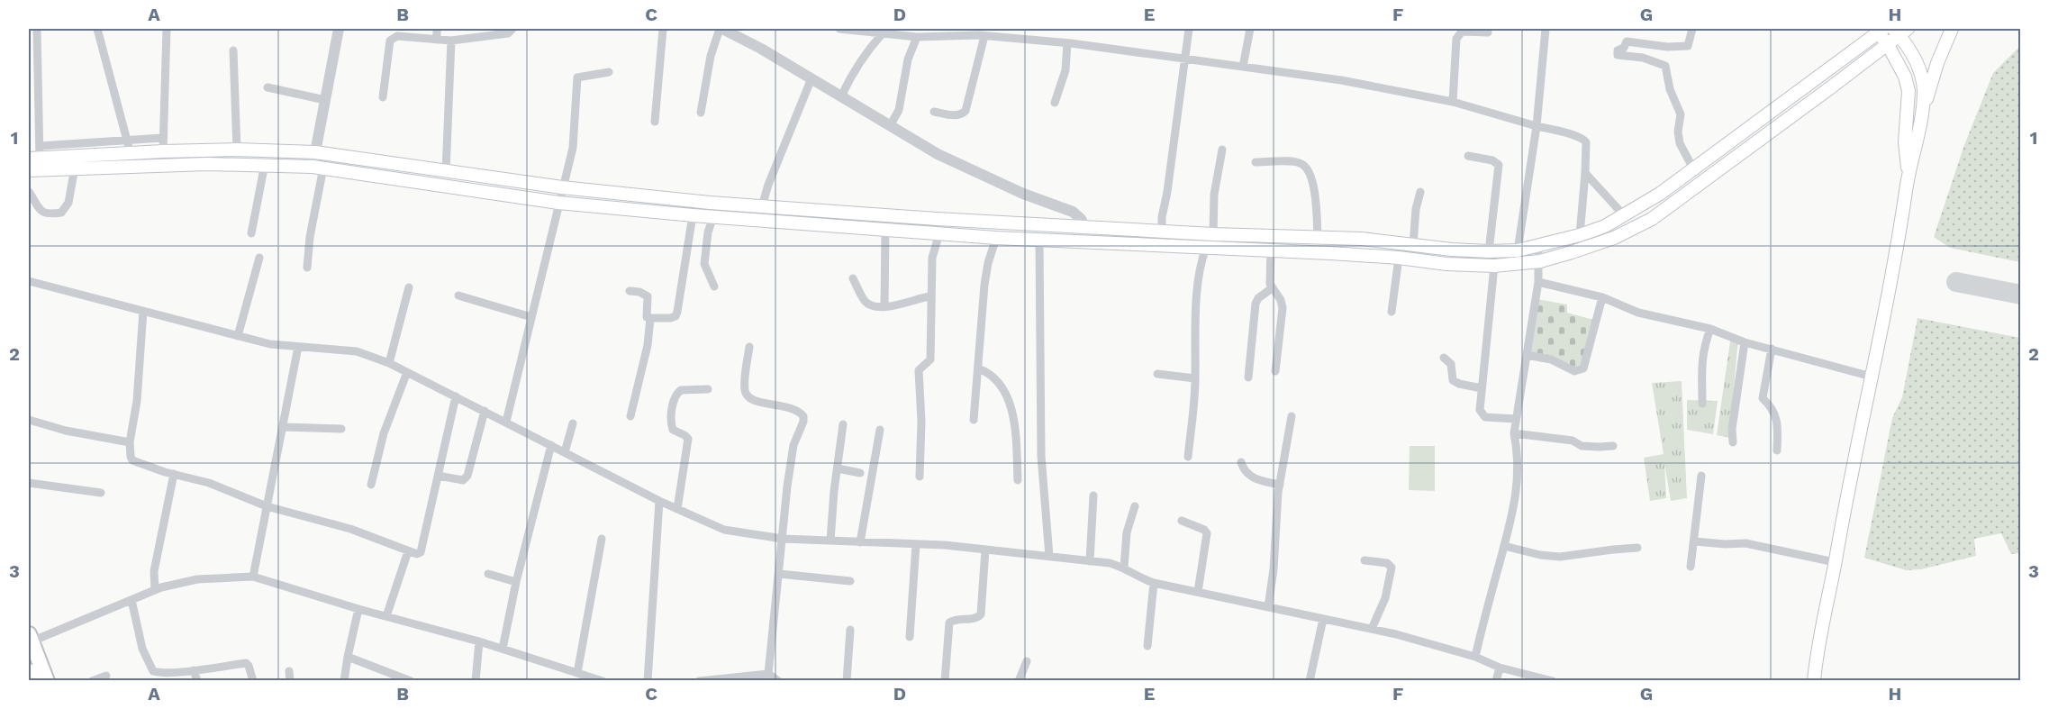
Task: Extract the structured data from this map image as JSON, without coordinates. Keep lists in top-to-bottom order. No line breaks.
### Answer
{"grid":{"columns":["A","B","C","D","E","F","G","H"],"rows":["1","2","3"]}}
